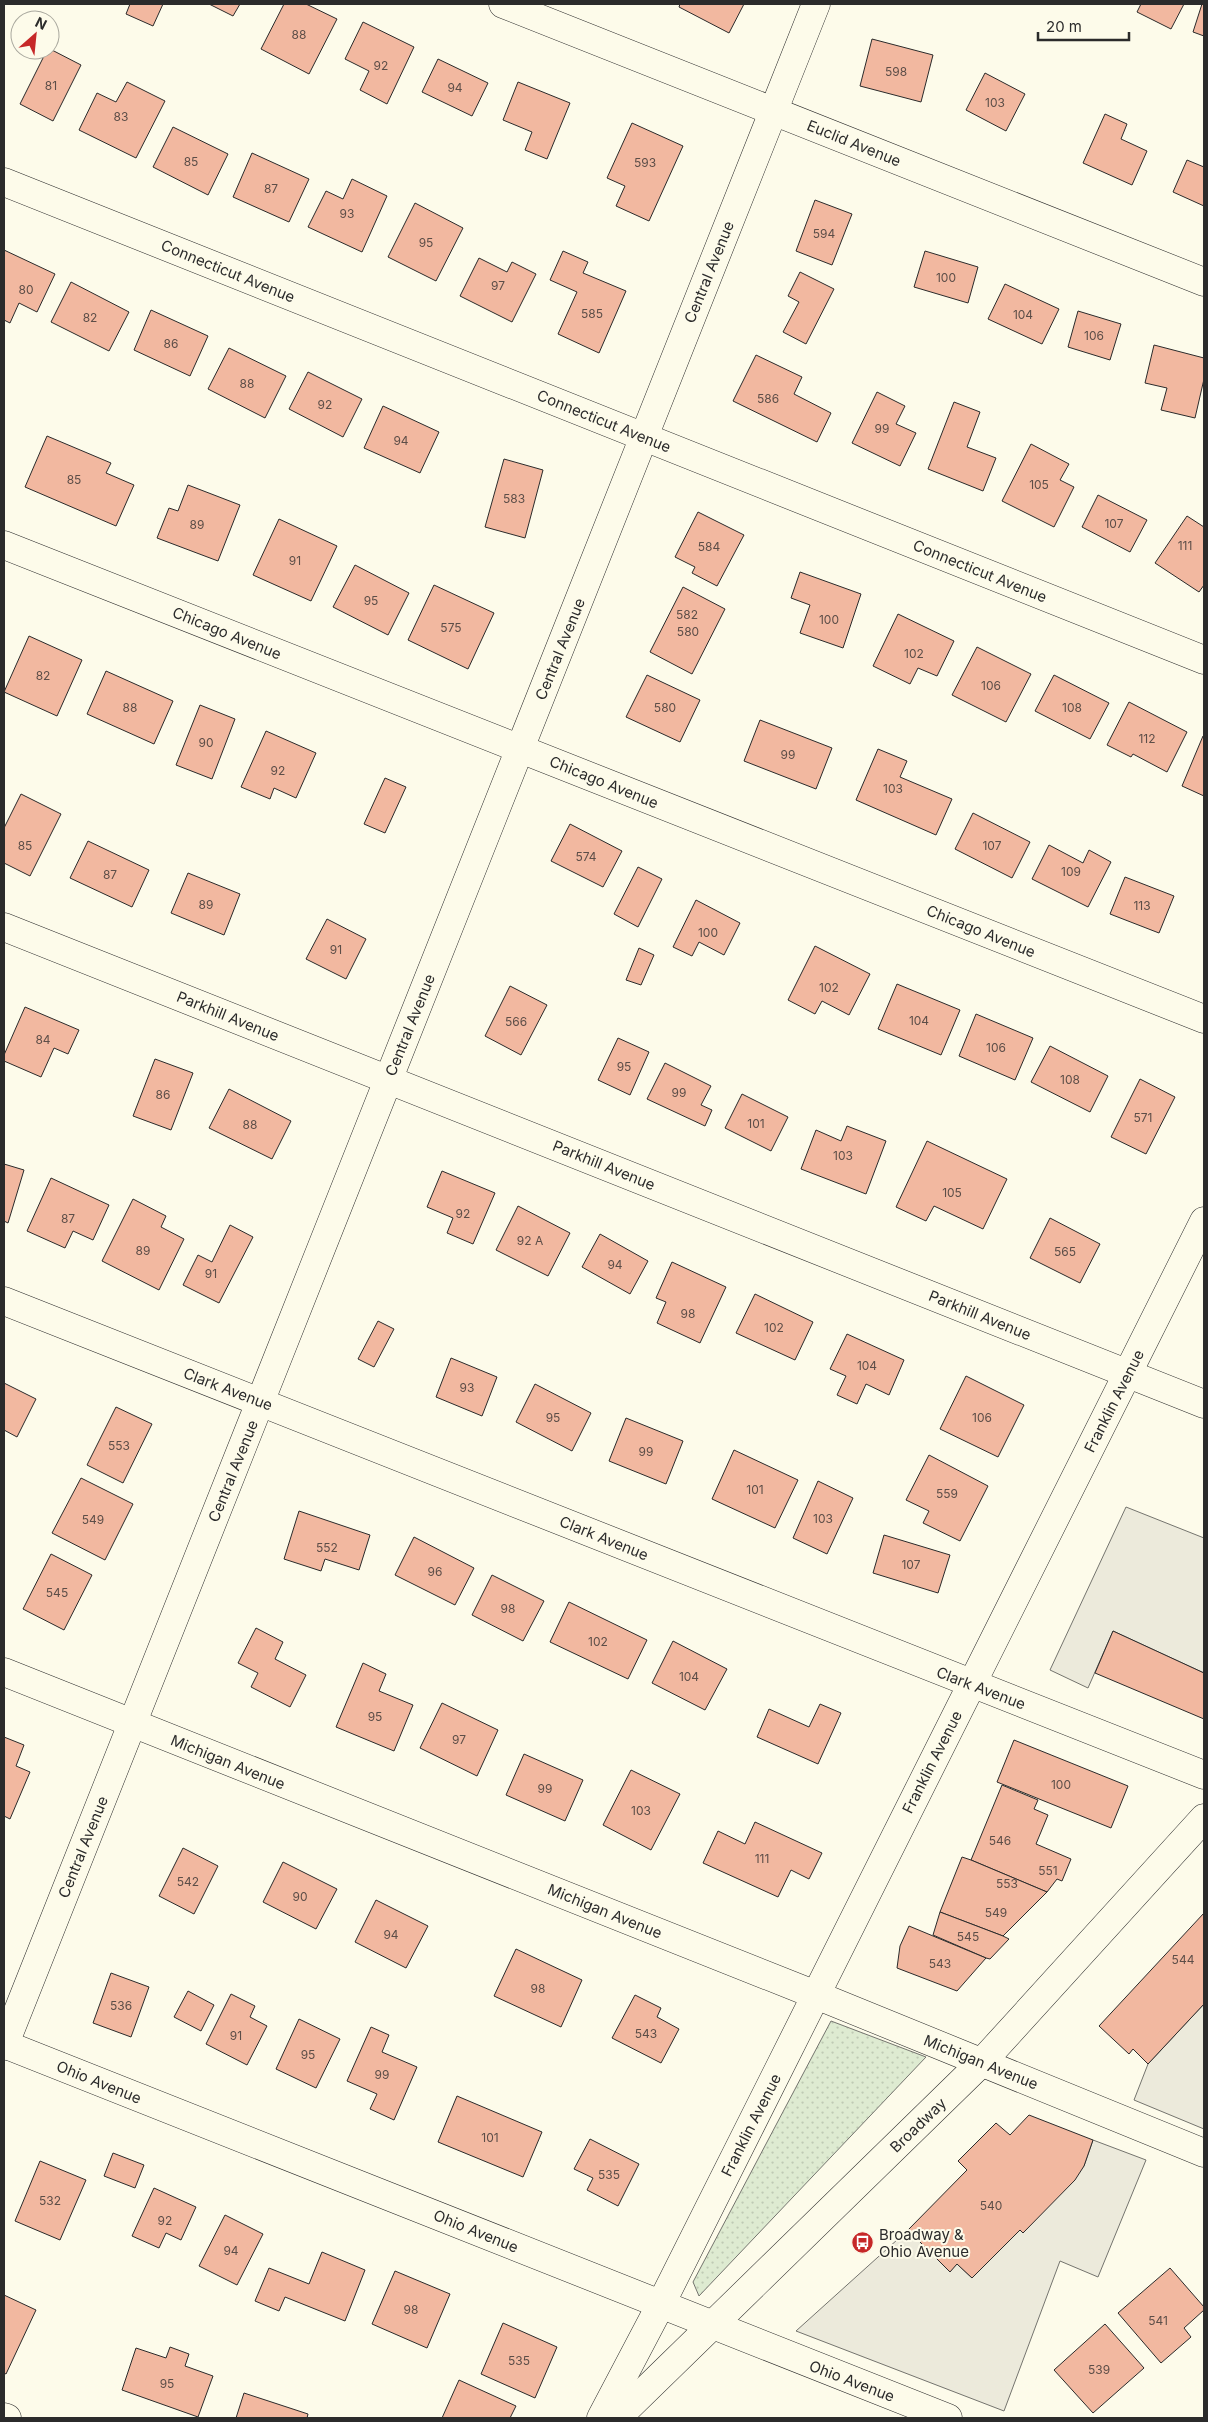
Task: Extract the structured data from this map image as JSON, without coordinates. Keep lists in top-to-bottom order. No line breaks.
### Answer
{"streets":{"street":["Euclid Avenue","Connecticut Avenue","Central Avenue","Chicago Avenue","Parkhill Avenue","Clark Avenue","Franklin Avenue","Michigan Avenue","Ohio Avenue","Broadway"]},"crossings":[["Euclid Avenue","Central Avenue"],["Connecticut Avenue","Central Avenue"],["Central Avenue","Chicago Avenue"],["Central Avenue","Parkhill Avenue"],["Central Avenue","Clark Avenue"],["Central Avenue","Michigan Avenue"],["Central Avenue","Ohio Avenue"],["Parkhill Avenue","Franklin Avenue"],["Clark Avenue","Franklin Avenue"],["Franklin Avenue","Michigan Avenue"],["Franklin Avenue","Ohio Avenue"],["Michigan Avenue","Broadway"],["Ohio Avenue","Broadway"]],"places":{"bus stop":["Broadway & Ohio Avenue"]},"house_numbers":["88","92","598","81","94","103","83","85","593","87","93","594","95","100","97","80","585","104","82","106","86","88","586","92","99","94","85","105","583","107","89","111","584","91","95","582","100","575","580","102","82","106","88","580","108","112","90","99","92","103","85","107","574","109","87","89","113","100","91","102","104","566","84","106","95","108","99","86","571","101","88","103","105","92","87","92 A","89","565","94","91","98","102","104","93","95","106","553","99","101","559","103","549","552","107","96","545","98","102","104","95","97","100","99","103","546","111","551","542","553","90","549","94","545","544","543","98","536","543","91","95","99","101","535","532","540","92","94","98","541","535","539","95"],"scale_bar":"20 m","north":"top right"}
